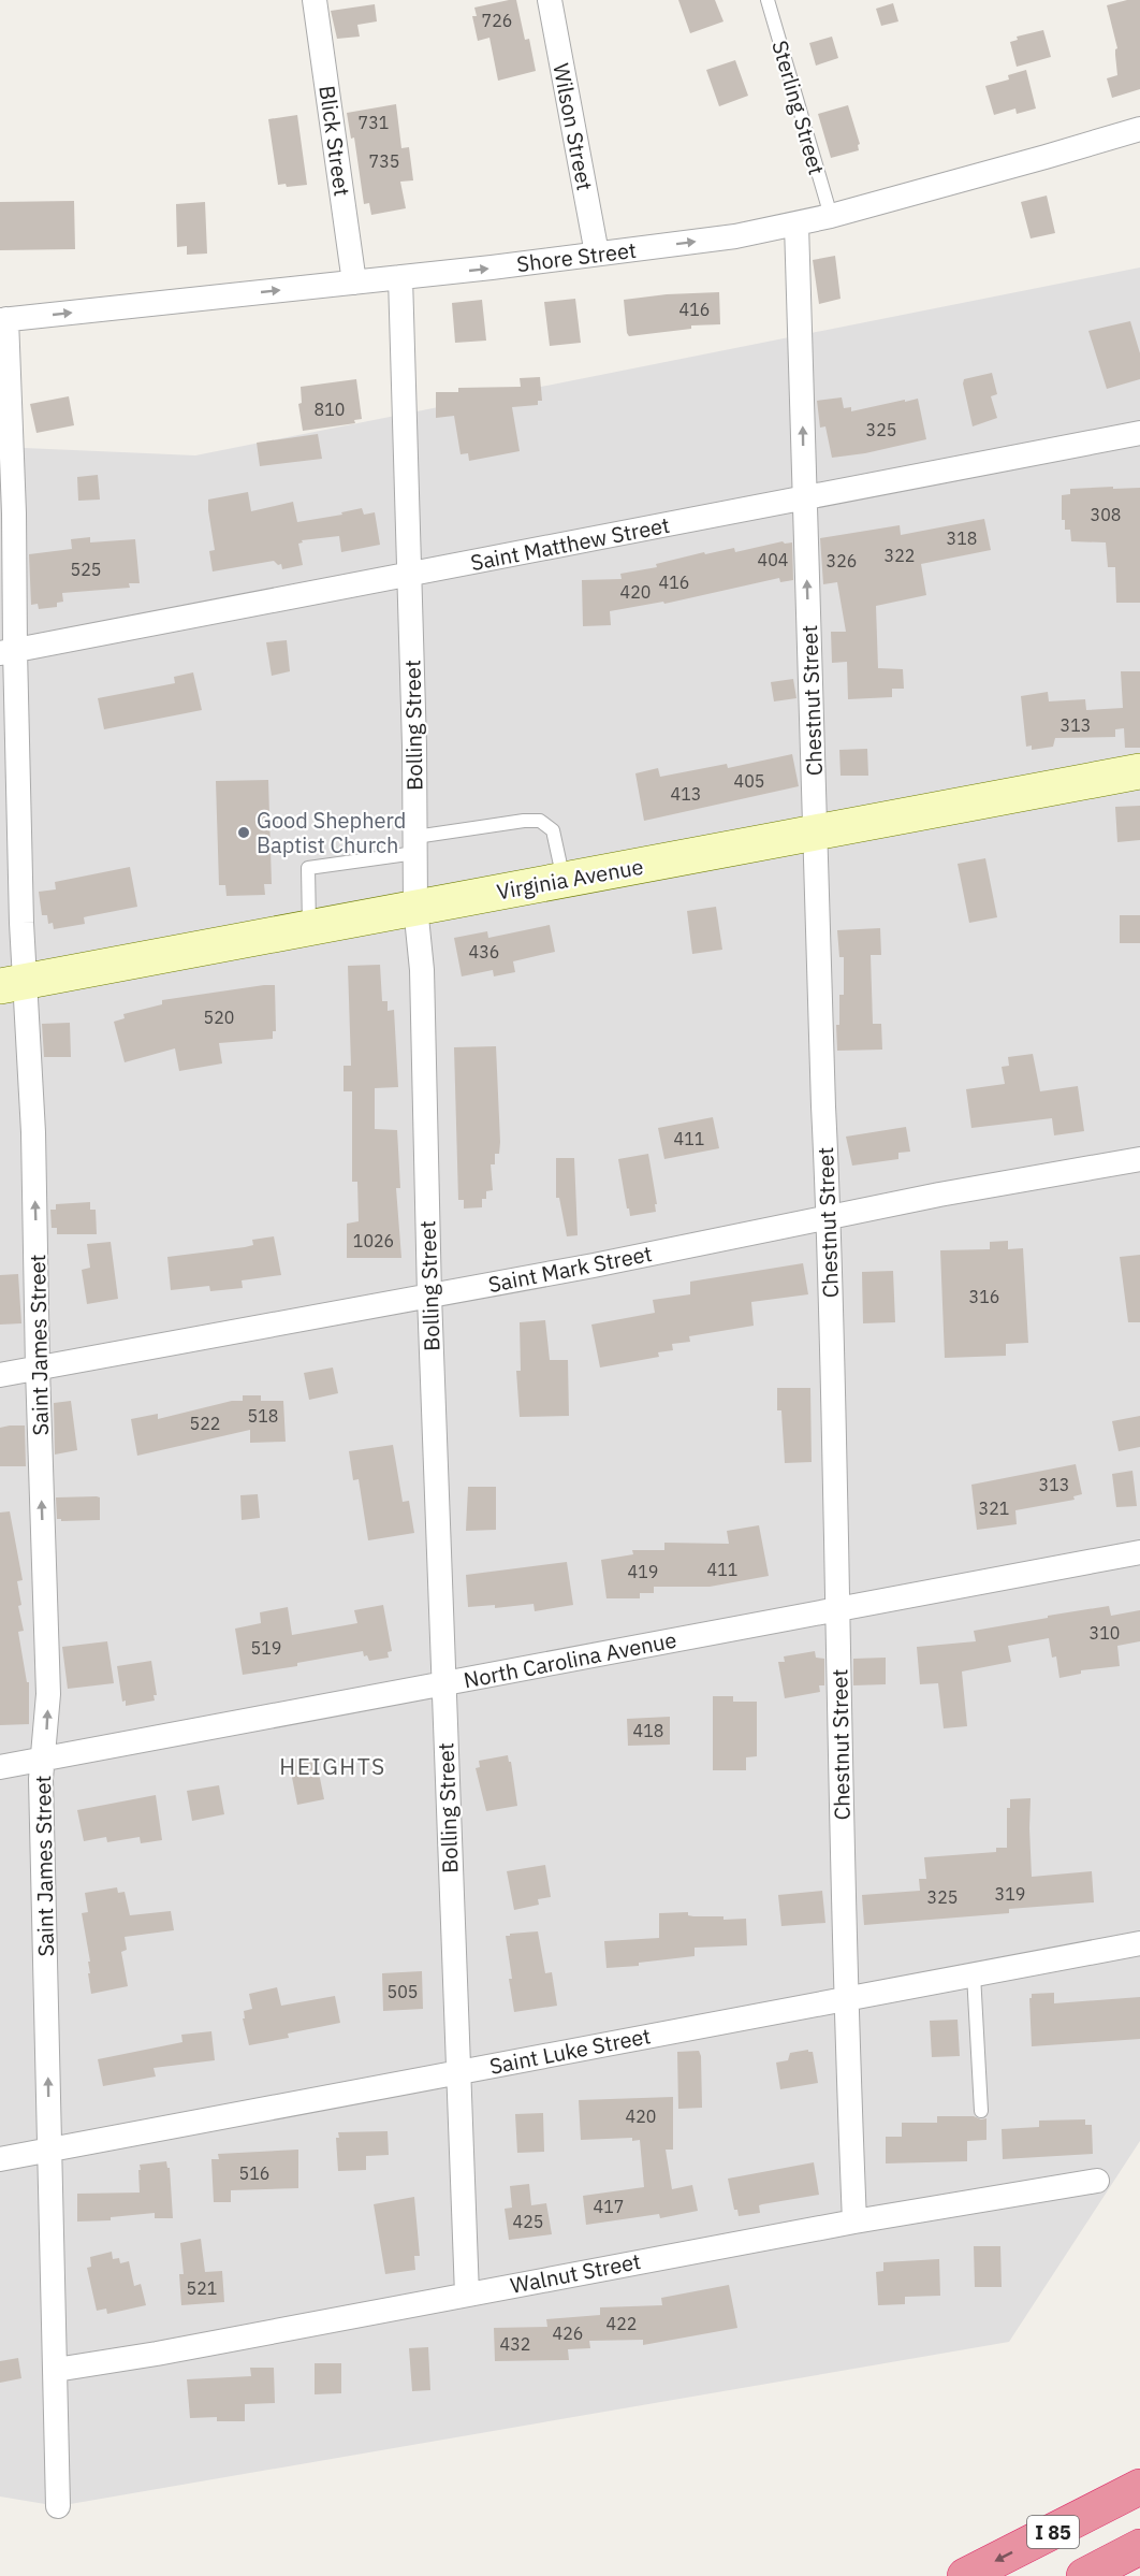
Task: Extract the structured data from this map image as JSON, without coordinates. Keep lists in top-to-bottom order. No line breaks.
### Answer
{"streets":{"highway":["I 85"],"street":["Wilson Street","Blick Street","Shore Street","Saint Matthew Street","Chestnut Street","Bolling Street","Virginia Avenue","Saint Mark Street","Saint James Street","North Carolina Avenue","Saint Luke Street","Walnut Street"],"lane":["Sterling Street"]},"crossings":[["Sterling Street","Shore Street"],["Wilson Street","Shore Street"],["Blick Street","Shore Street"],["Shore Street","Chestnut Street"],["Shore Street","Bolling Street"],["Shore Street","Saint James Street"],["Saint Matthew Street","Chestnut Street"],["Saint Matthew Street","Bolling Street"],["Saint Matthew Street","Saint James Street"],["Chestnut Street","Virginia Avenue"],["Chestnut Street","Saint Mark Street"],["Chestnut Street","North Carolina Avenue"],["Chestnut Street","Saint Luke Street"],["Chestnut Street","Walnut Street"],["Bolling Street","Virginia Avenue"],["Bolling Street","Saint Mark Street"],["Bolling Street","North Carolina Avenue"],["Bolling Street","Saint Luke Street"],["Bolling Street","Walnut Street"],["Virginia Avenue","Saint James Street"],["Saint Mark Street","Saint James Street"],["Saint James Street","North Carolina Avenue"],["Saint James Street","Saint Luke Street"],["Saint James Street","Walnut Street"]],"one_way":["Shore Street","Saint James Street"],"districts":["HEIGHTS"],"places":["Good Shepherd Baptist Church"],"house_numbers":["726","731","735","416","810","325","308","318","322","404","326","525","416","420","313","405","413","436","520","411","1026","316","518","522","313","321","411","419","310","519","418","319","325","505","420","516","417","425","521","422","426","432"]}
